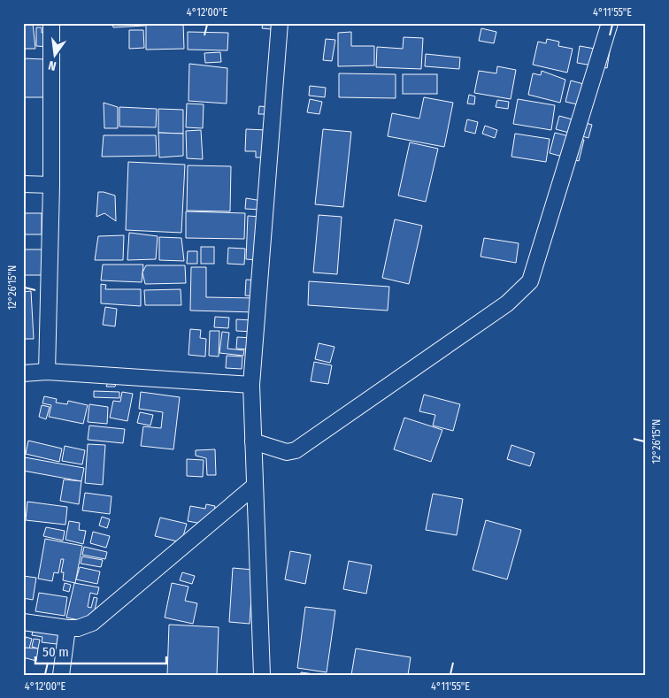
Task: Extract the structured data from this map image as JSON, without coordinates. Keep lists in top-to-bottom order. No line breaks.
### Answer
{"scale_bar":"50 m","north":"bottom","coordinates":["4°12'00\"E","4°11'55\"E","12°26'15\"N"]}
